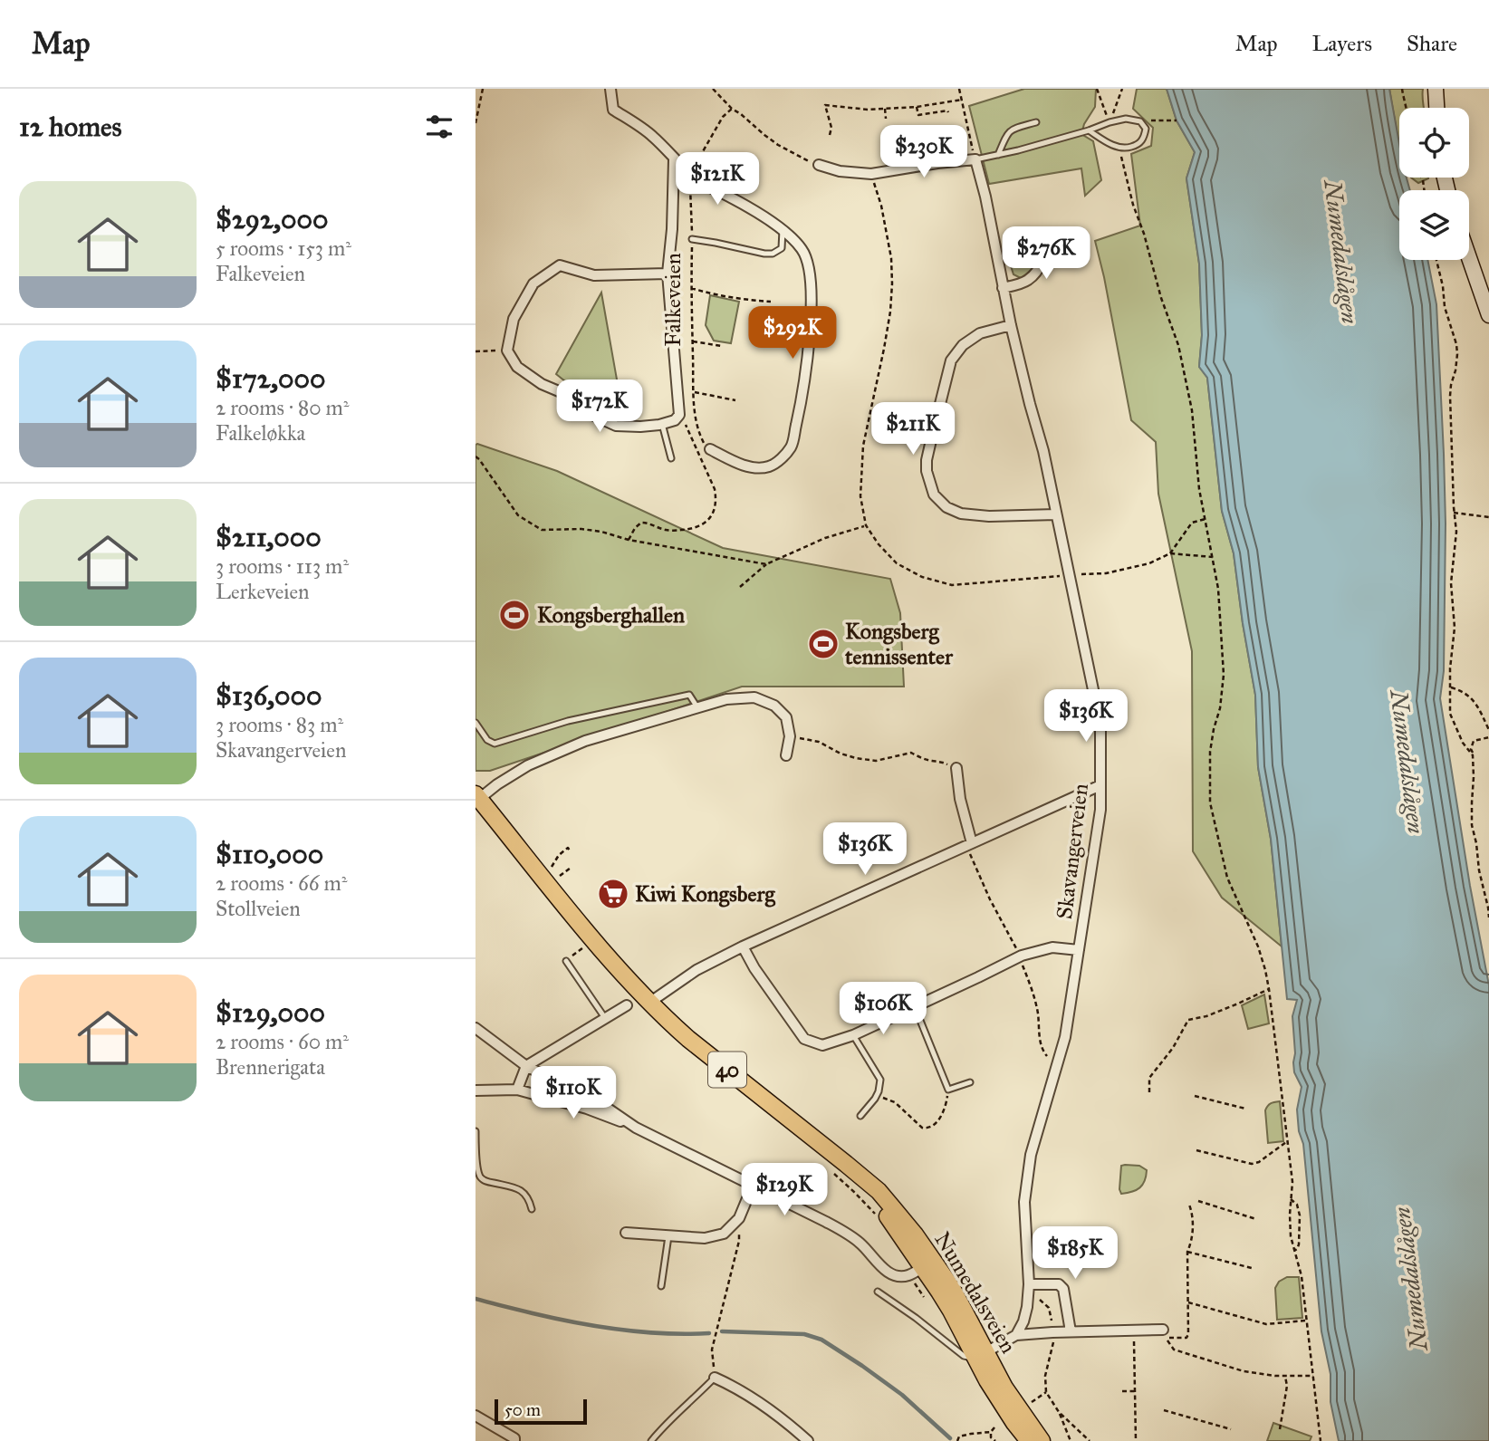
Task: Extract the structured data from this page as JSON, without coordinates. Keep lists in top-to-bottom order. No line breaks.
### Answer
{"streets":{"main road":["40","Numedalsveien"],"street":["Skavangerveien"],"path":["Falkeveien"]},"water":["Numedalslågen"],"places":{"sports":["Kongsberghallen","Kongsberg tennissenter"],"supermarket":["Kiwi Kongsberg"]},"scale_bar":"50 m","page":{"header":"Map","nav":["Map","Layers","Share"],"heading":"12 homes","price":["$230K","$121K","$276K","$292K","$172K","$211K","$136K","$136K","$106K","$110K","$129K","$185K"],"list":[{"name":"$292,000","note":"5 rooms · 153 m² · Falkeveien"},{"name":"$172,000","note":"2 rooms · 80 m² · Falkeløkka"},{"name":"$211,000","note":"3 rooms · 113 m² · Lerkeveien"},{"name":"$136,000","note":"3 rooms · 83 m² · Skavangerveien"},{"name":"$110,000","note":"2 rooms · 66 m² · Stollveien"},{"name":"$129,000","note":"2 rooms · 60 m² · Brennerigata"}],"scale":"50 m"}}
